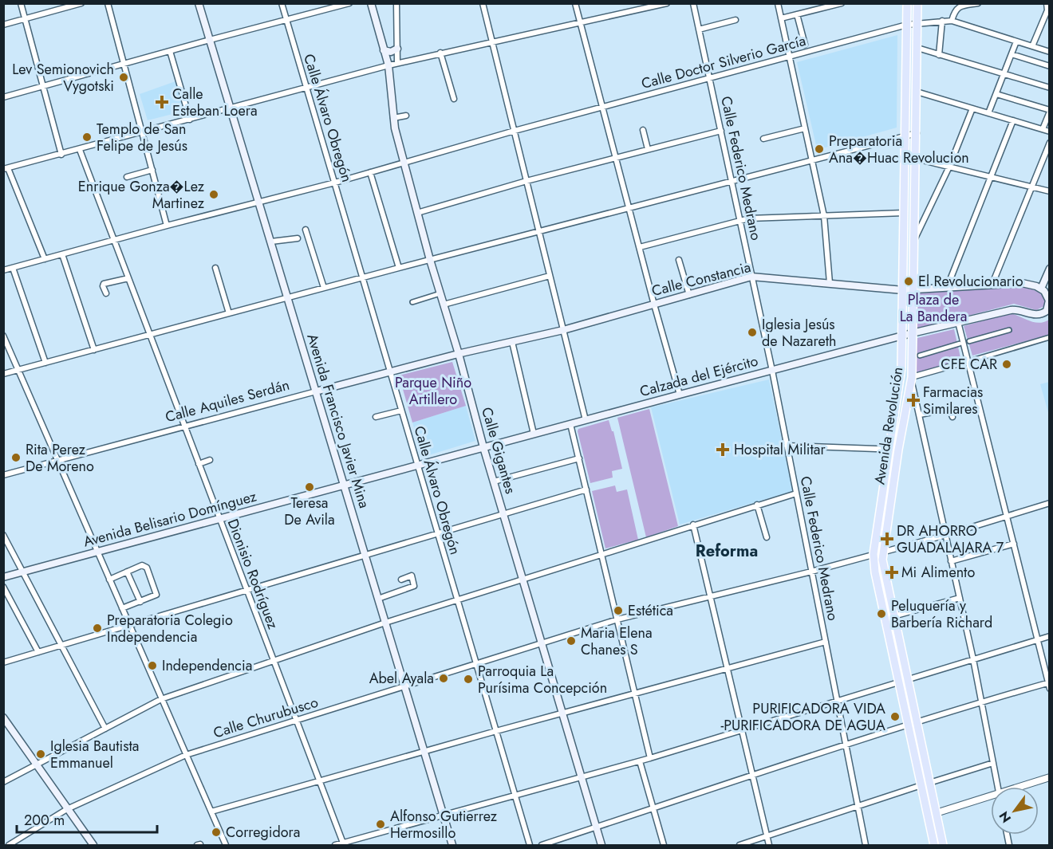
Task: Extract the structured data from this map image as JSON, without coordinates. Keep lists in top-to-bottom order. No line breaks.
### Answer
{"streets":{"main road":["Calle Constancia","Calzada del Ejército","Calle Aquiles Serdán","Avenida Francisco Javier Mina","Avenida Revolución","Calle Gigantes","Avenida Belisario Domínguez"],"street":["Calle Doctor Silverio García","Calle Álvaro Obregón","Calle Federico Medrano","Dionisio Rodríguez","Calle Churubusco"]},"crossings":[["Calle Doctor Silverio García","Calle Álvaro Obregón"],["Calle Doctor Silverio García","Calle Federico Medrano"],["Calle Doctor Silverio García","Avenida Francisco Javier Mina"],["Calle Doctor Silverio García","Avenida Revolución"],["Calle Doctor Silverio García","Calle Gigantes"],["Calle Doctor Silverio García","Dionisio Rodríguez"],["Calle Álvaro Obregón","Calzada del Ejército"],["Calle Álvaro Obregón","Calle Aquiles Serdán"],["Calle Álvaro Obregón","Calle Churubusco"],["Calle Federico Medrano","Calle Constancia"],["Calle Federico Medrano","Calzada del Ejército"],["Calle Federico Medrano","Calle Churubusco"],["Calle Constancia","Calzada del Ejército"],["Calle Constancia","Calle Aquiles Serdán"],["Calle Constancia","Avenida Revolución"],["Calle Constancia","Calle Gigantes"],["Calzada del Ejército","Avenida Francisco Javier Mina"],["Calzada del Ejército","Avenida Revolución"],["Calzada del Ejército","Calle Gigantes"],["Calzada del Ejército","Avenida Belisario Domínguez"],["Calle Aquiles Serdán","Avenida Francisco Javier Mina"],["Calle Aquiles Serdán","Calle Gigantes"],["Calle Aquiles Serdán","Dionisio Rodríguez"],["Avenida Francisco Javier Mina","Avenida Belisario Domínguez"],["Avenida Francisco Javier Mina","Calle Churubusco"],["Avenida Revolución","Calle Churubusco"],["Calle Gigantes","Calle Churubusco"],["Avenida Belisario Domínguez","Dionisio Rodríguez"],["Dionisio Rodríguez","Calle Churubusco"]],"districts":["Reforma"],"parks":["Plaza de La Bandera","Parque Niño Artillero"],"places":{"other":["Lev Semionovich Vygotski","Templo de San Felipe de Jesús","Preparatoria Ana�Huac Revolucion","Enrique Gonza�Lez Martinez","El Revolucionario","Iglesia Jesús de Nazareth","CFE CAR","Rita Perez De Moreno","Teresa De Avila","Estética","Peluquería y Barbería Richard","Preparatoria Colegio Independencia","Maria Elena Chanes S","Independencia","Abel Ayala","Parroquia La Purísima Concepción","PURIFICADORA VIDA -PURIFICADORA DE AGUA","Iglesia Bautista Emmanuel","Alfonso Gutierrez Hermosillo","Corregidora"],"health":["Calle Esteban Loera","Farmacias Similares","Hospital Militar","DR AHORRO GUADALAJARA 7","Mi Alimento"]},"scale_bar":"200 m","north":"bottom left"}
